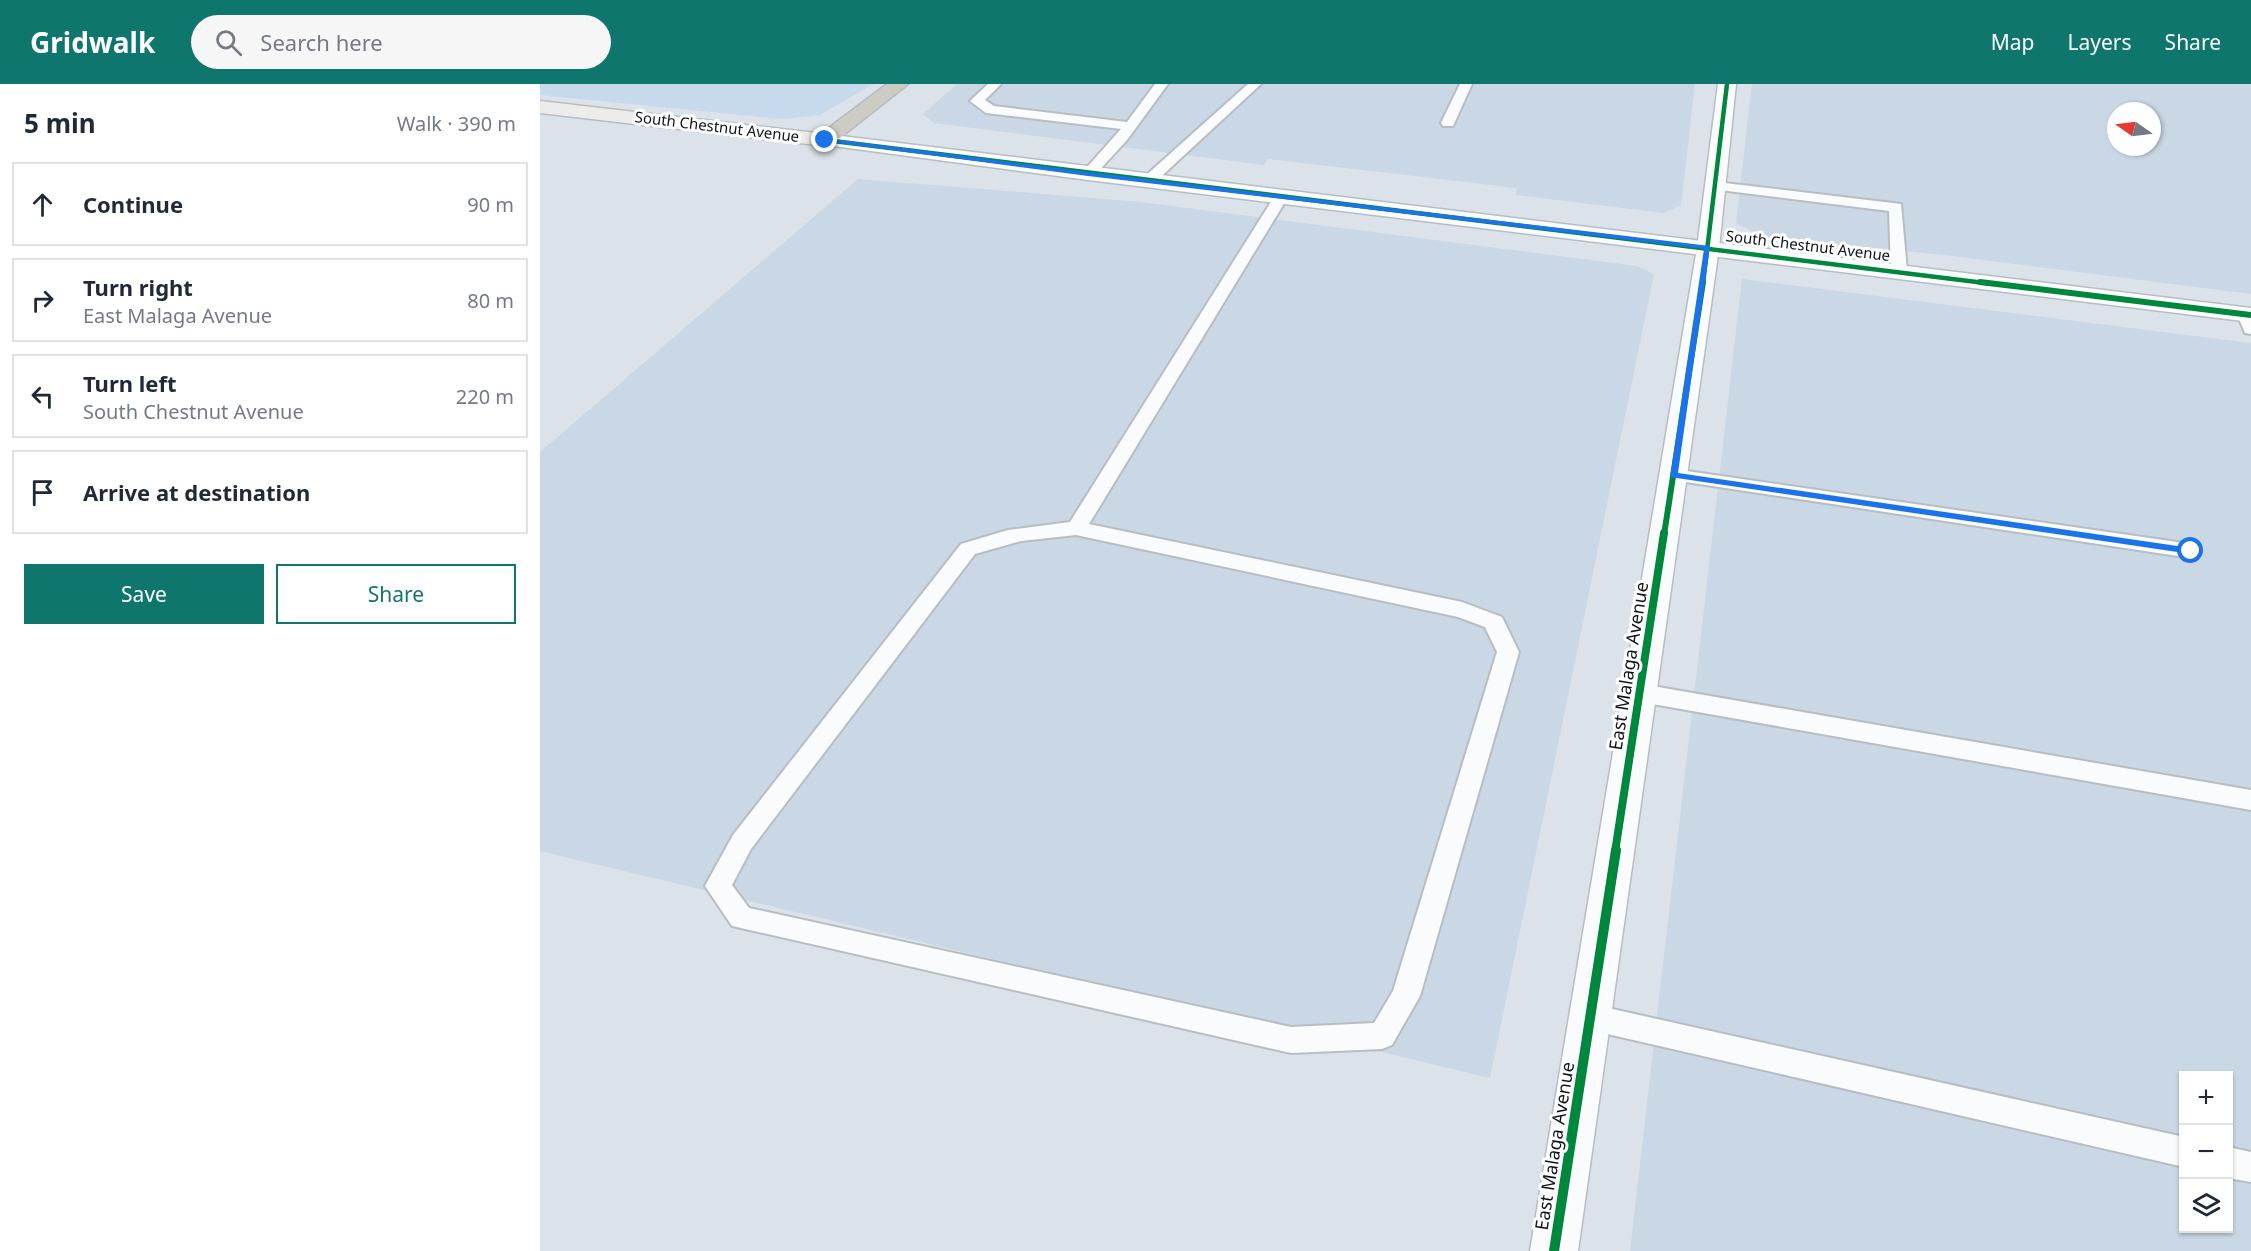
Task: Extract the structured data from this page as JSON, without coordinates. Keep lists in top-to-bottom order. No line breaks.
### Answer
{"streets":{"main road":["South Chestnut Avenue"],"street":["East Malaga Avenue"]},"crossings":[["South Chestnut Avenue","East Malaga Avenue"]],"north":"left","page":{"header":"Gridwalk","search":"Search here","nav":["Map","Layers","Share"],"heading":["5 min","Walk · 390 m"],"list":[["Continue","90 m"],["Turn right","East Malaga Avenue","80 m"],["Turn left","South Chestnut Avenue","220 m"],"Arrive at destination"],"buttons":["Save","Share"],"map_buttons":["+","−"]}}
